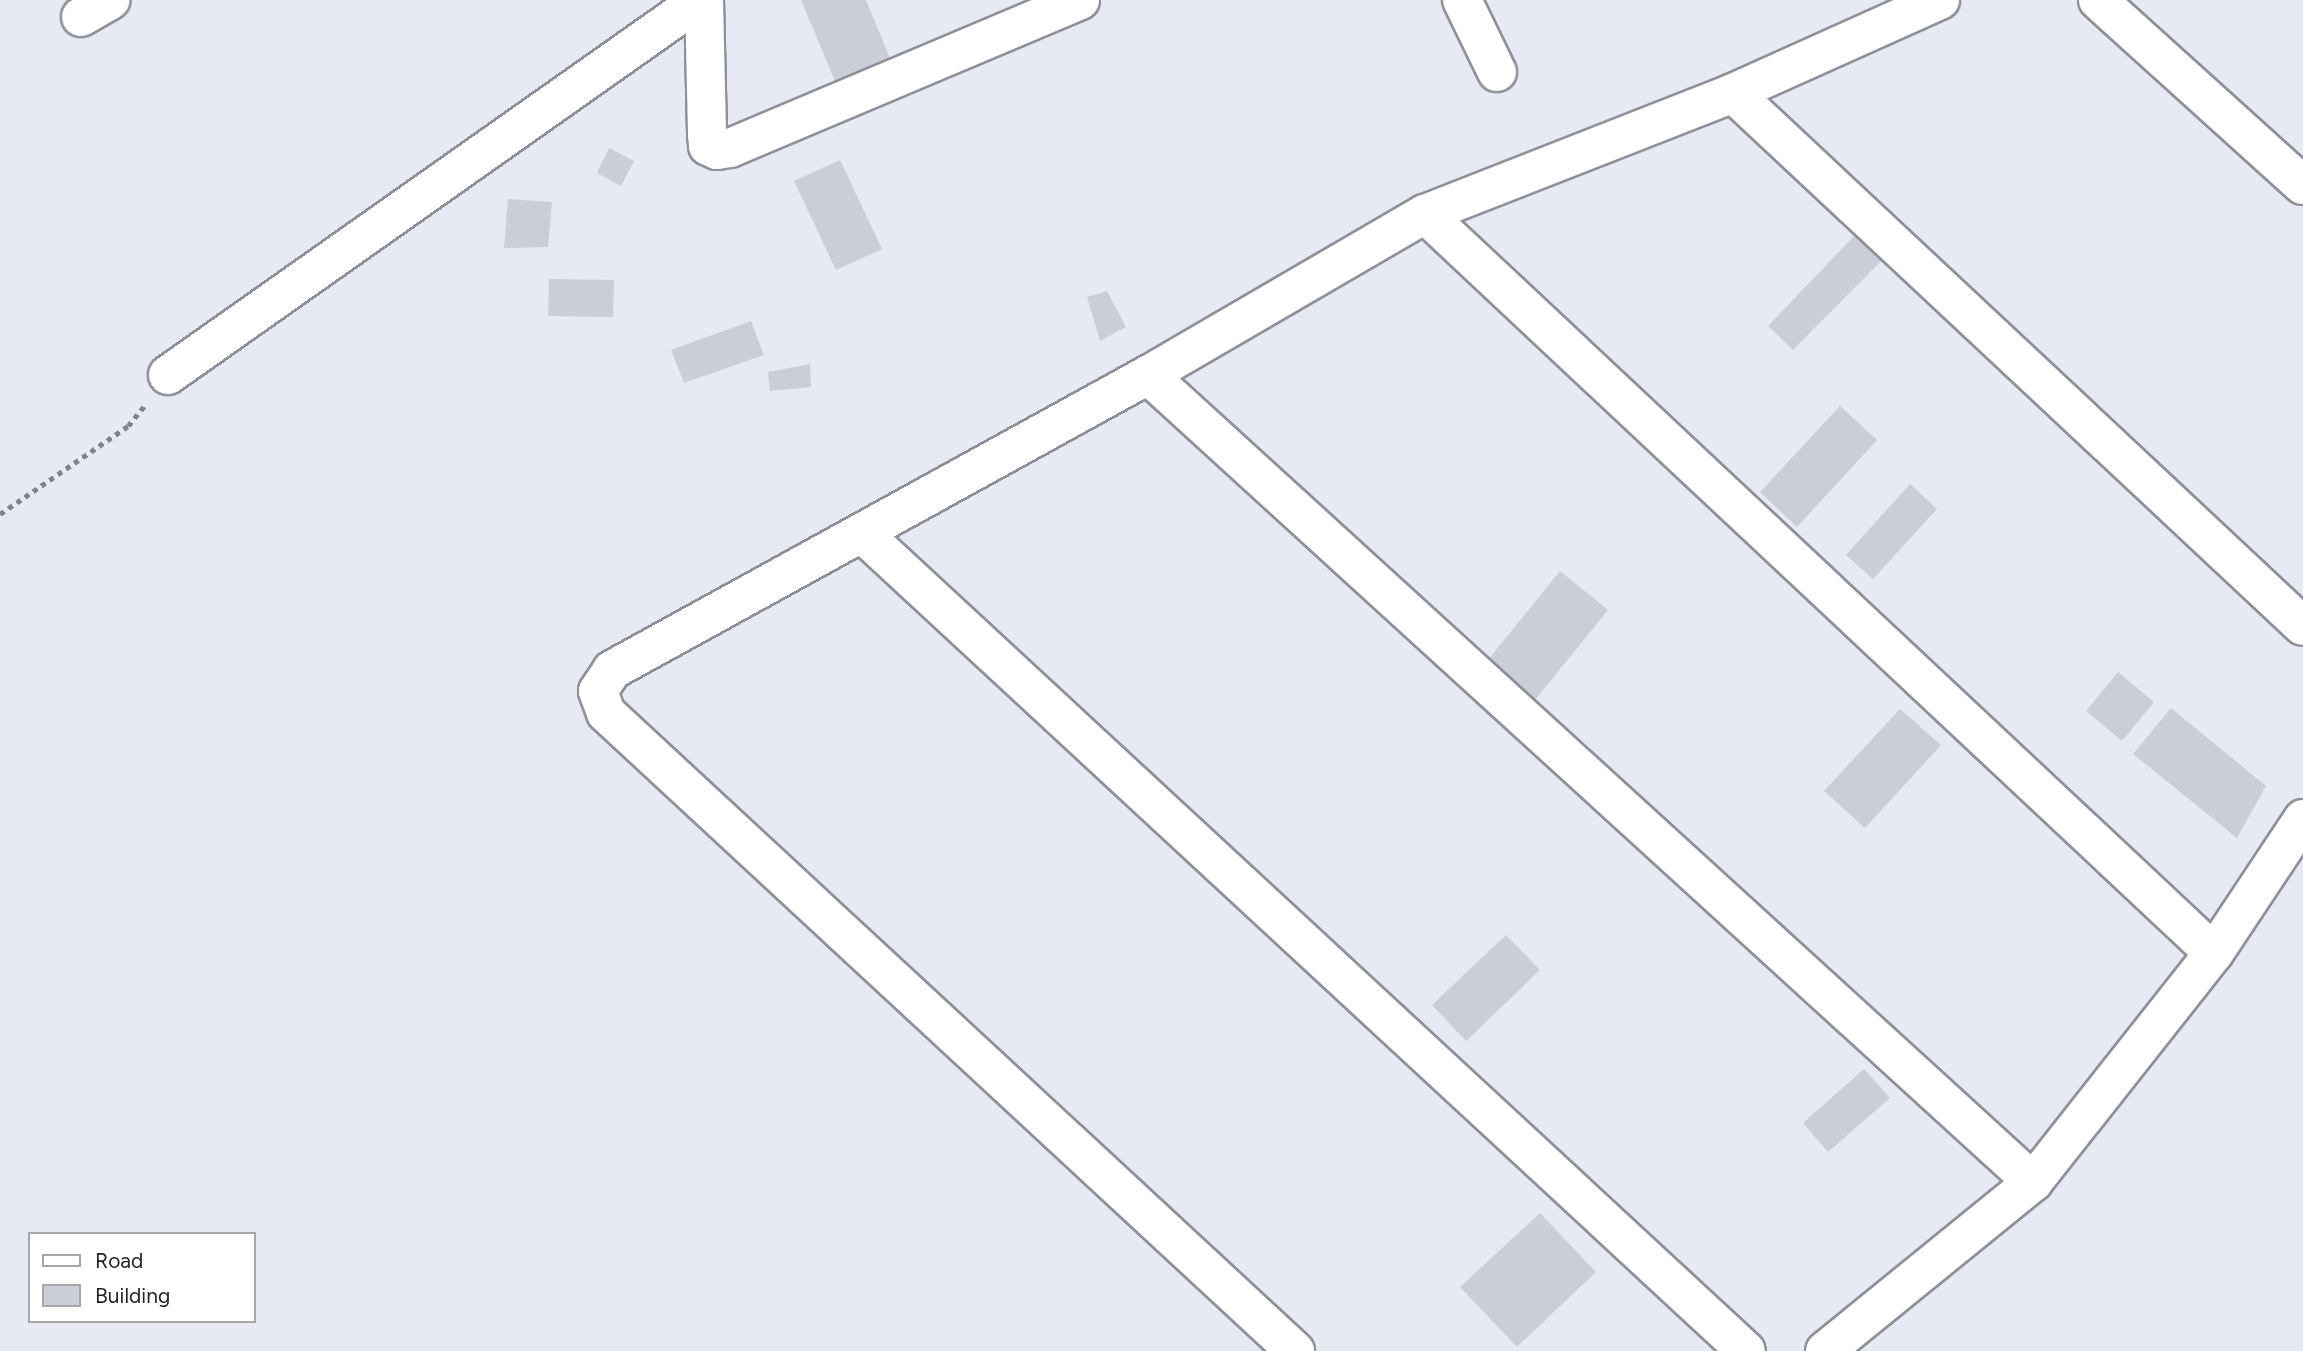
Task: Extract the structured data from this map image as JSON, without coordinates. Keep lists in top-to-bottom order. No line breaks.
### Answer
{"legend":["Road","Building"]}
